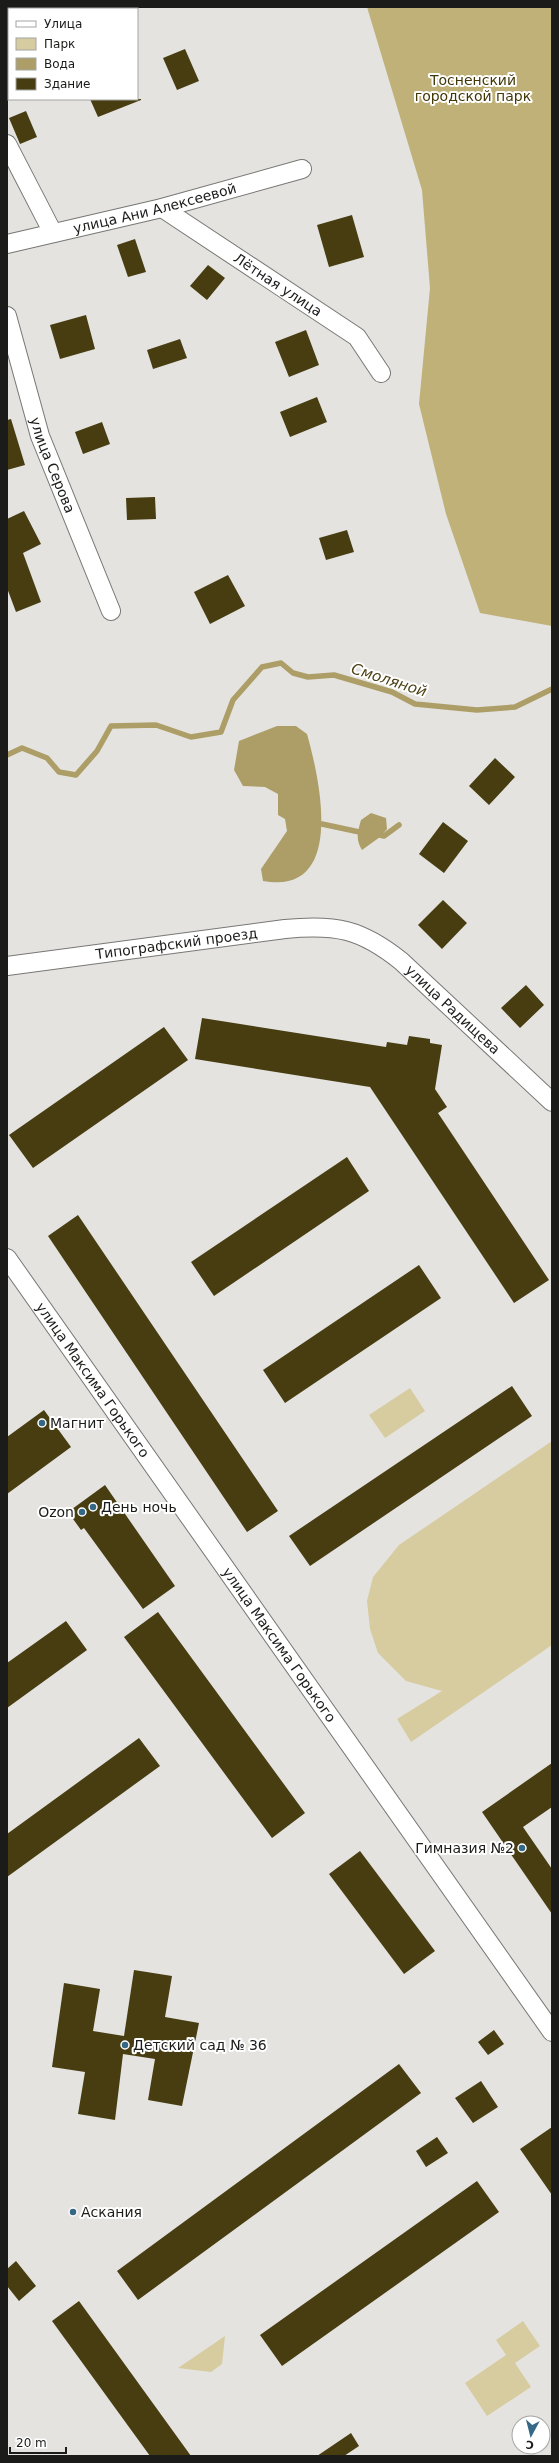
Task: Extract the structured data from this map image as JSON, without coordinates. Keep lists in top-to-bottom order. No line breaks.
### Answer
{"streets":{"street":["улица Ани Алексеевой","Лётная улица","улица Серова","Типографский проезд","улица Радищева","улица Максима Горького"]},"crossings":[["улица Ани Алексеевой","Лётная улица"],["Типографский проезд","улица Радищева"]],"water":["Смоляной"],"parks":["Тосненский городской парк"],"places":["Магнит","День ночь","Ozon","Гимназия №2","Детский сад № 36","Аскания"],"legend":["Улица","Парк","Вода","Здание"],"scale_bar":"20 m","north":"bottom"}
